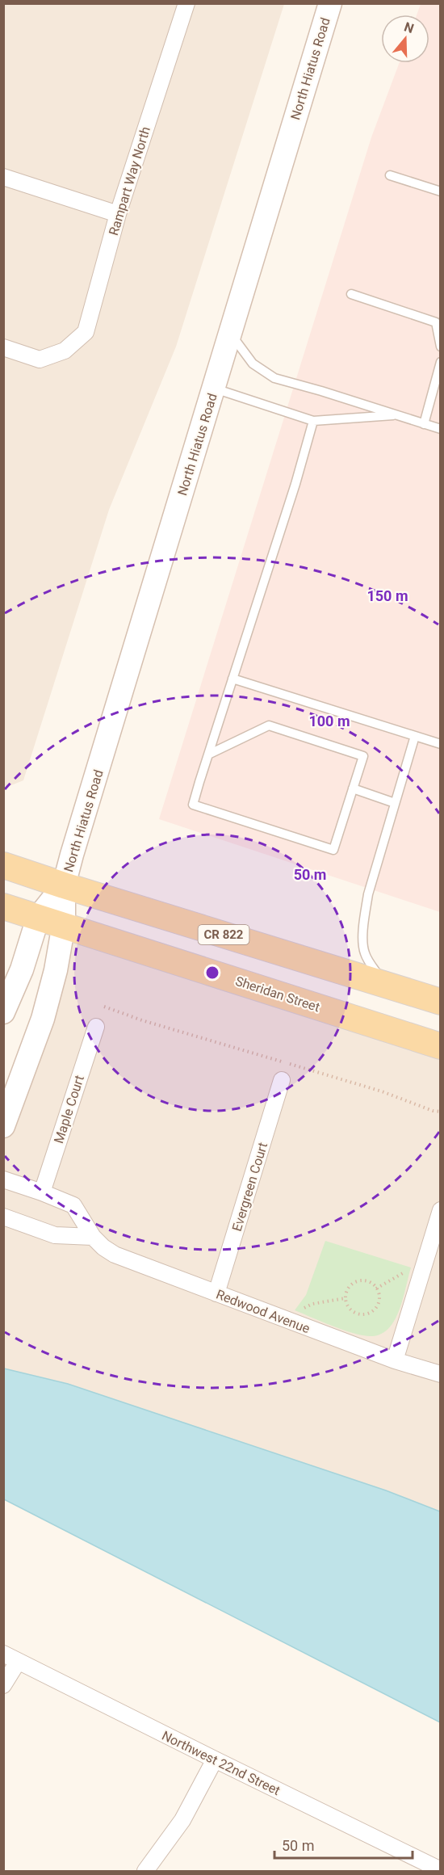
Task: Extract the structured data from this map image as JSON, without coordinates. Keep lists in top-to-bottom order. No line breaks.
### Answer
{"streets":{"main road":["CR 822","Sheridan Street"],"street":["North Hiatus Road","Rampart Way North","Maple Court","Evergreen Court","Redwood Avenue","Northwest 22nd Street"]},"crossings":[["North Hiatus Road","CR 822"],["North Hiatus Road","Sheridan Street"],["Maple Court","Redwood Avenue"],["Evergreen Court","Redwood Avenue"]],"scale_bar":"50 m","north":"top","rings":["150 m","100 m","50 m"]}
